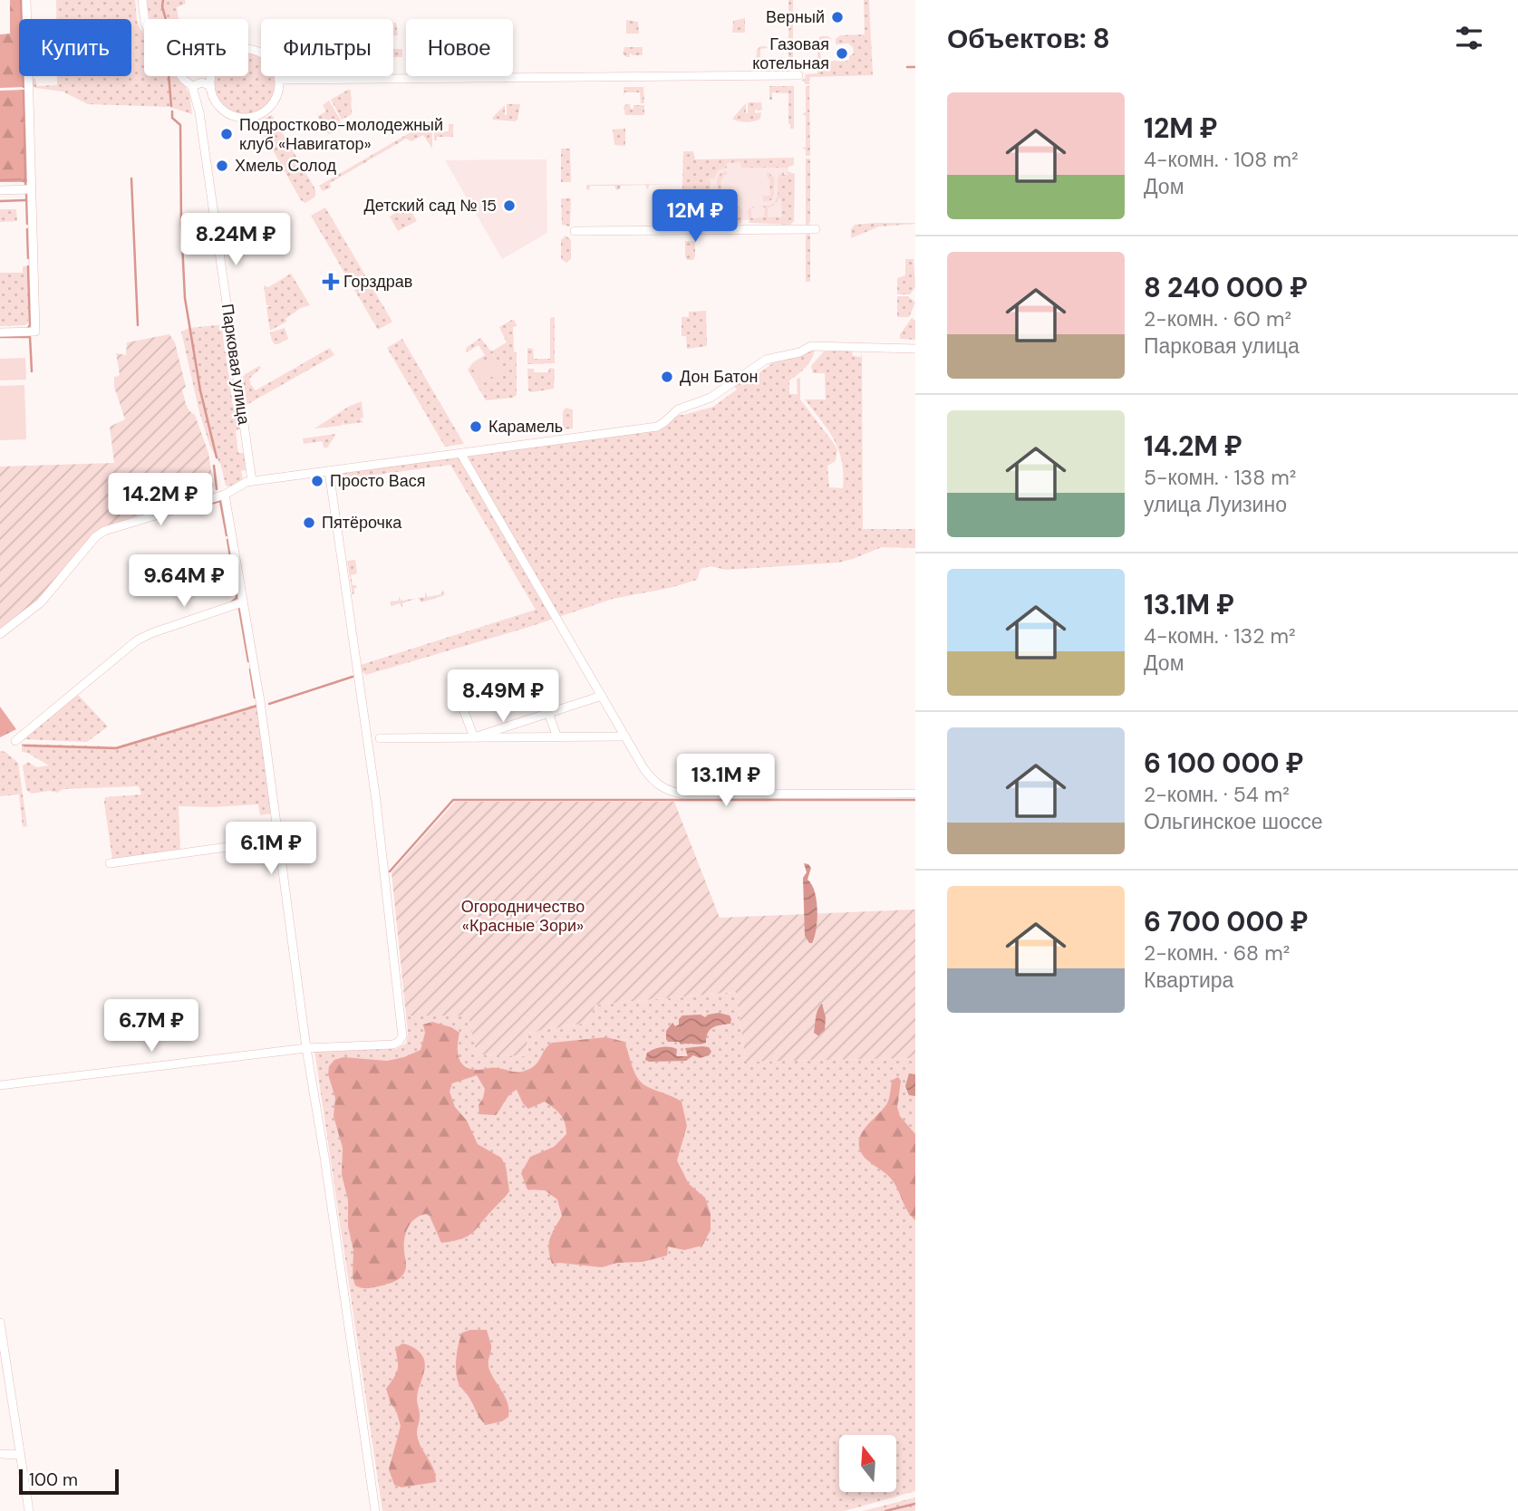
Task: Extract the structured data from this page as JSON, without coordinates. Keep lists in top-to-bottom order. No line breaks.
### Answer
{"streets":{"street":["Парковая улица"]},"parks":["Огородничество «Красные Зори»"],"places":{"other":["Верный","Газовая котельная","Подростково-молодежный клуб «Навигатор»","Хмель Солод","Детский сад № 15","Дон Батон","Карамель","Просто Вася","Пятёрочка"],"health":["Горздрав"]},"scale_bar":"100 m","north":"top","page":{"heading":"Объектов: 8","chip":["Купить","Снять","Фильтры","Новое"],"list":[{"name":"12M ₽","note":"4-комн. · 108 m² · Дом"},{"name":"8 240 000 ₽","note":"2-комн. · 60 m² · Парковая улица"},{"name":"14.2M ₽","note":"5-комн. · 138 m² · улица Луизино"},{"name":"13.1M ₽","note":"4-комн. · 132 m² · Дом"},{"name":"6 100 000 ₽","note":"2-комн. · 54 m² · Ольгинское шоссе"},{"name":"6 700 000 ₽","note":"2-комн. · 68 m² · Квартира"}],"price":["12M ₽","8.24M ₽","14.2M ₽","9.64M ₽","8.49M ₽","13.1M ₽","6.1M ₽","6.7M ₽"],"scale":"100 m"}}
